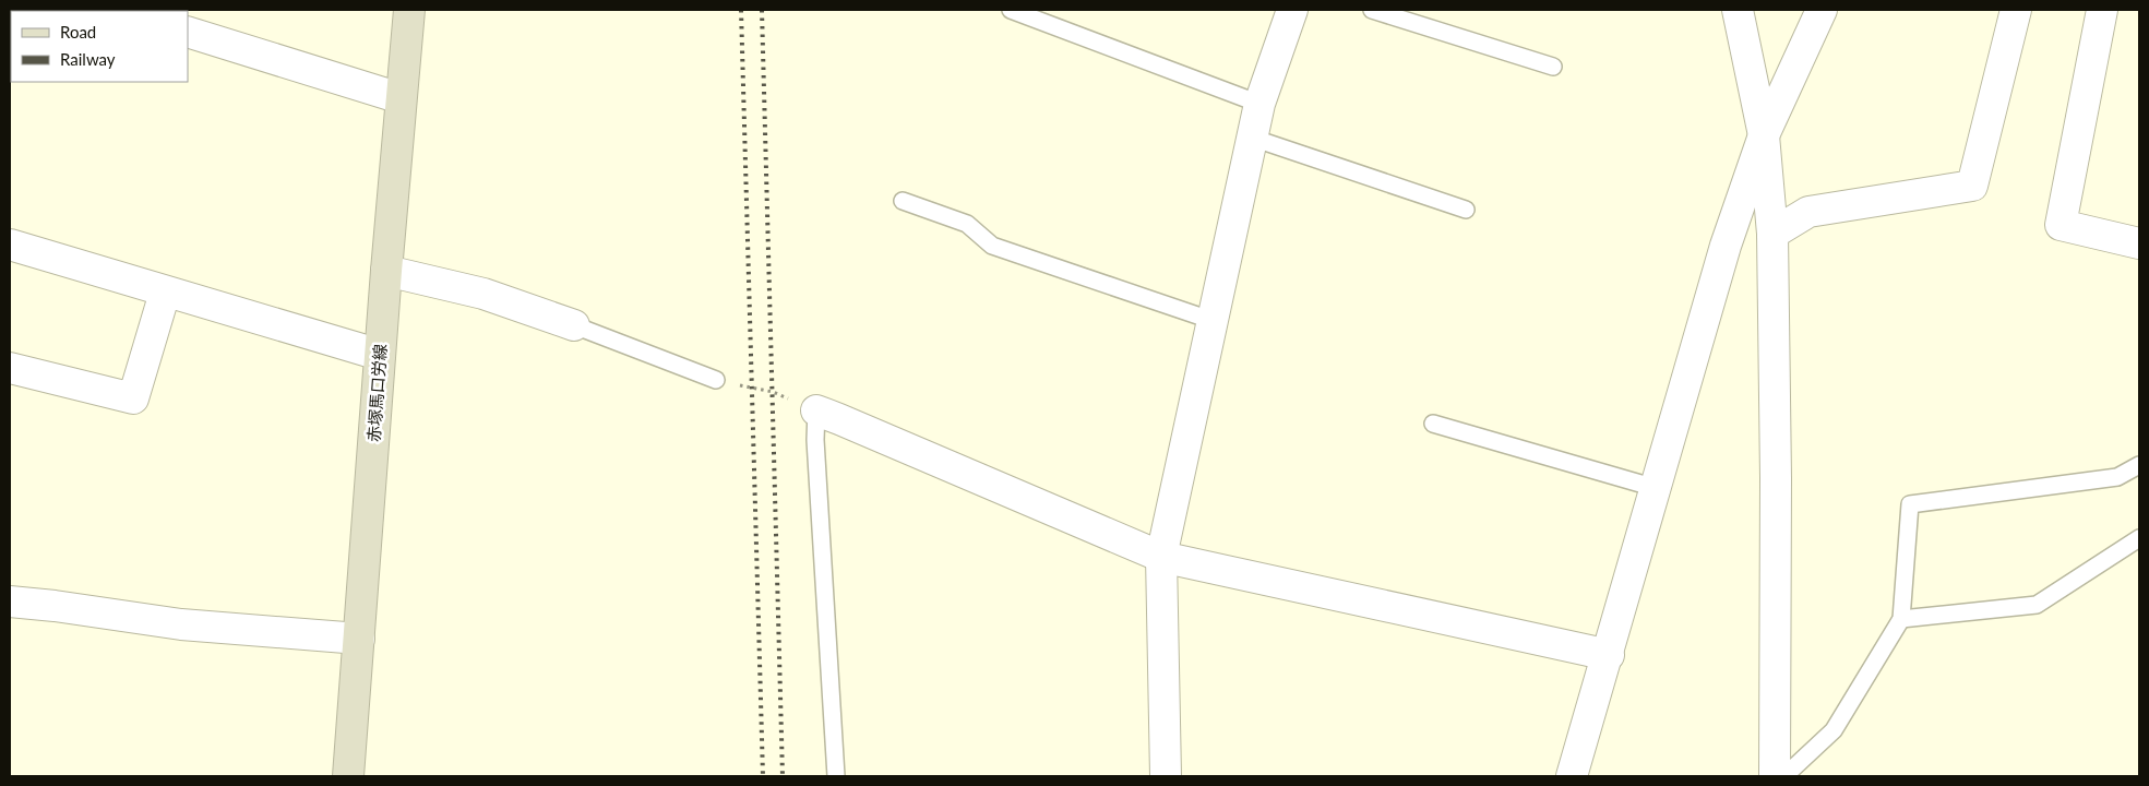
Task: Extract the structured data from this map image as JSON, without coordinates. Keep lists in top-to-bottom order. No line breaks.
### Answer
{"streets":{"main road":["赤塚馬口労線"]},"legend":["Road","Railway"]}
